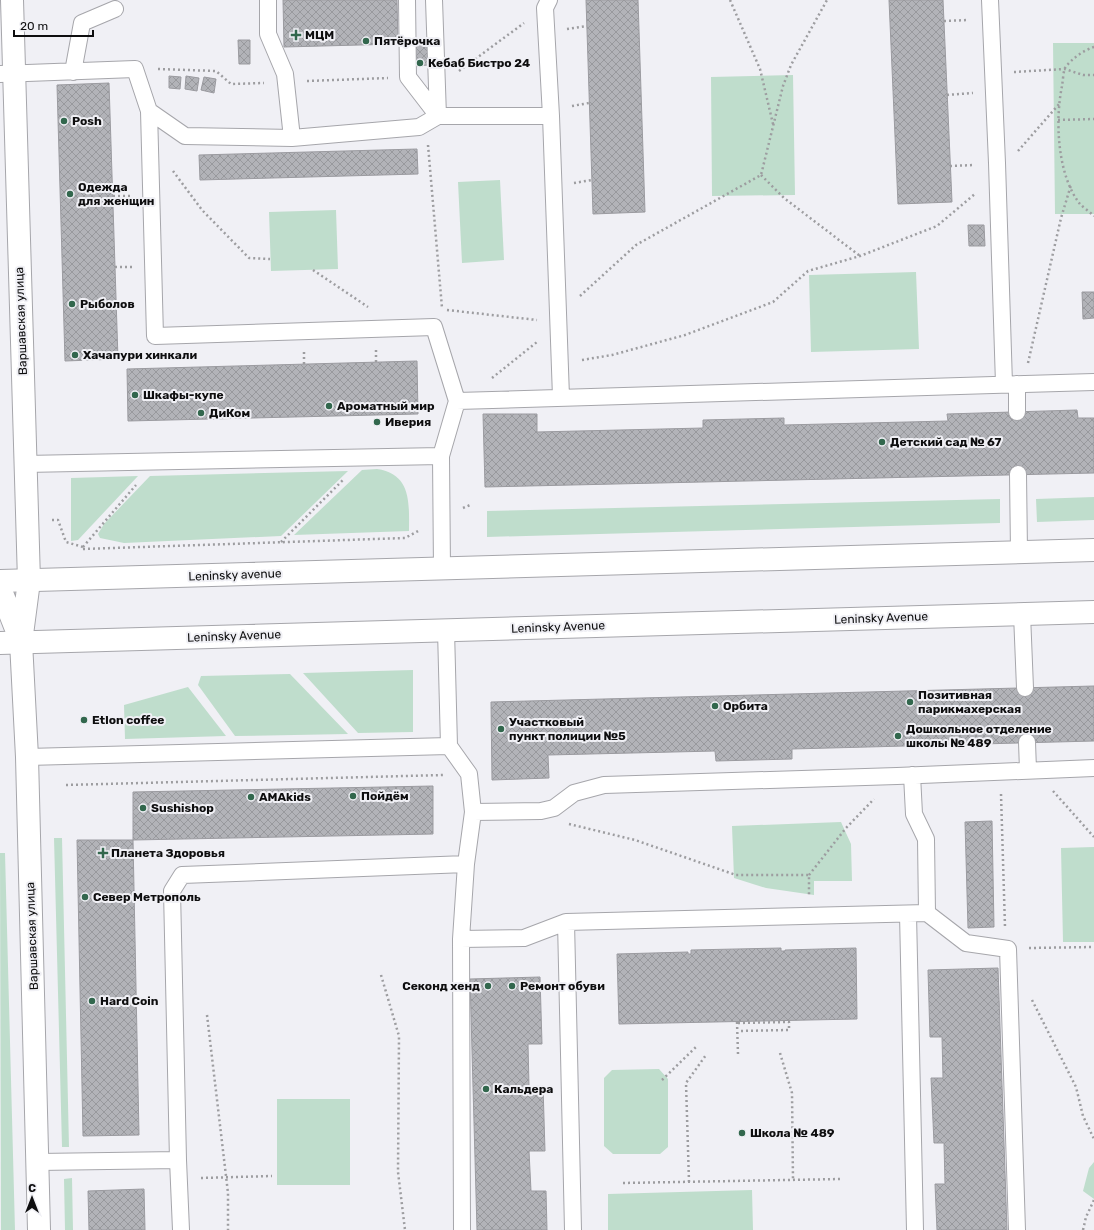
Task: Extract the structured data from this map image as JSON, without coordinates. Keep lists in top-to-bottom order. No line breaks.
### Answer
{"streets":{"main road":["Варшавская улица","Leninsky avenue","Leninsky Avenue"]},"crossings":[["Варшавская улица","Leninsky avenue"],["Варшавская улица","Leninsky Avenue"]],"places":{"health":["МЦМ","Планета Здоровья"],"other":["Пятёрочка","Кебаб Бистро 24","Posh","Одежда для женщин","Рыболов","Хачапури хинкали","Шкафы-купе","Ароматный мир","ДиКом","Иверия","Детский сад № 67","Позитивная парикмахерская","Орбита","Etlon coffee","Участковый пункт полиции №5","Дошкольное отделение школы № 489","Пойдём","AMAkids","Sushishop","Север Метрополь","Секонд хенд","Ремонт обуви","Hard Coin","Кальдера","Школа № 489"]},"scale_bar":"20 m","north":"top"}
